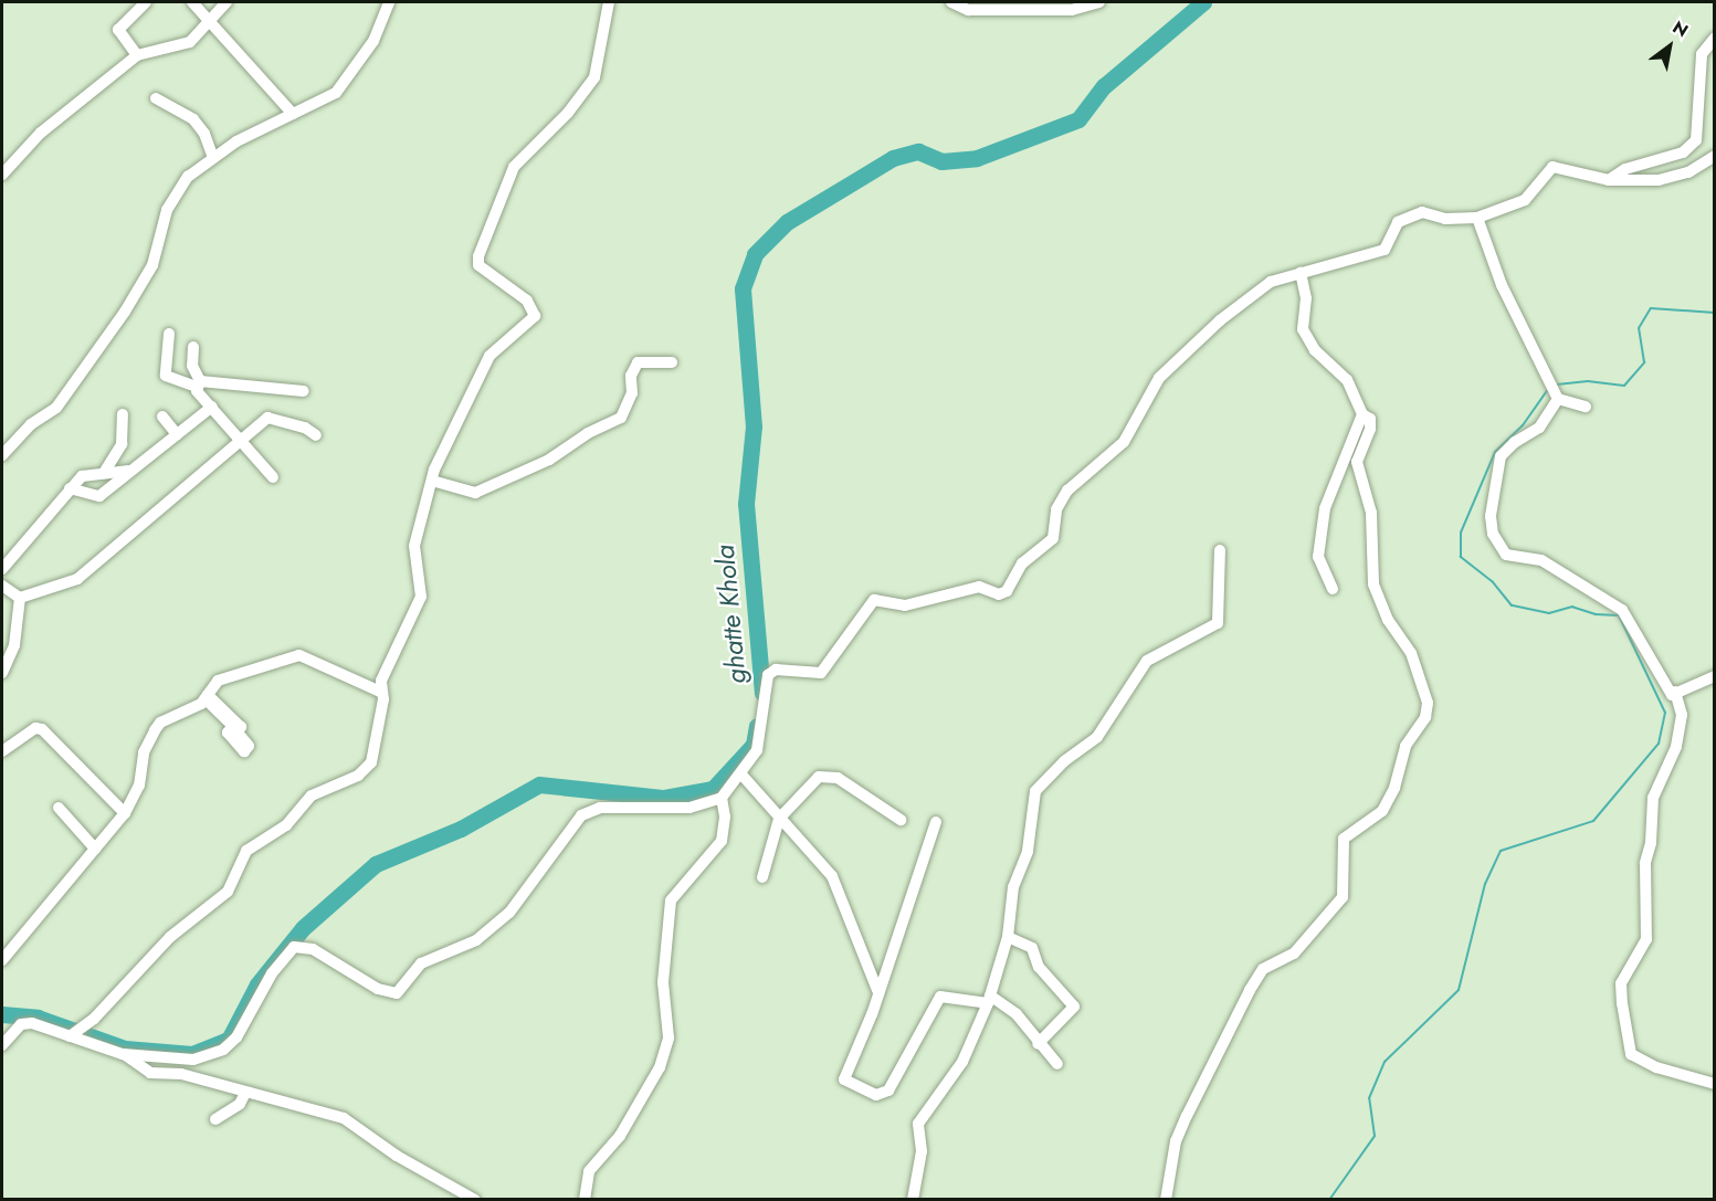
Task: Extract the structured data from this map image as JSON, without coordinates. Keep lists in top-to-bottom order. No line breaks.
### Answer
{"water":["ghatte Khola"],"north":"top right"}
